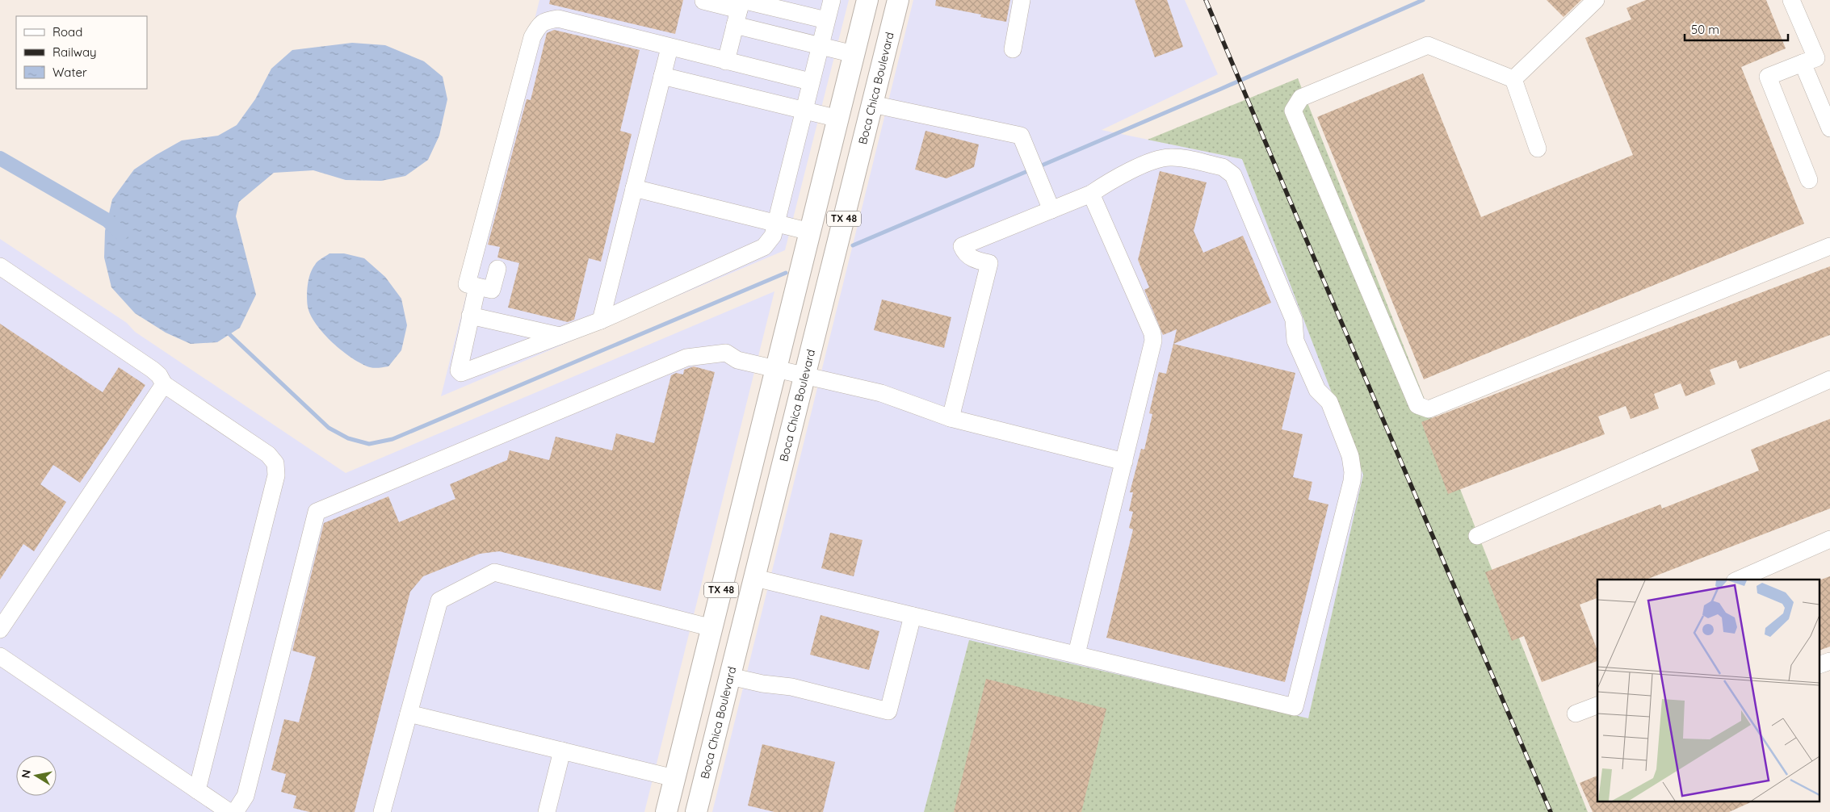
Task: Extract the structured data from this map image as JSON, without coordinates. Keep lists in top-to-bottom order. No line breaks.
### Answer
{"streets":{"main road":["Boca Chica Boulevard","TX 48"]},"legend":["Road","Railway","Water"],"scale_bar":"50 m","north":"left"}
